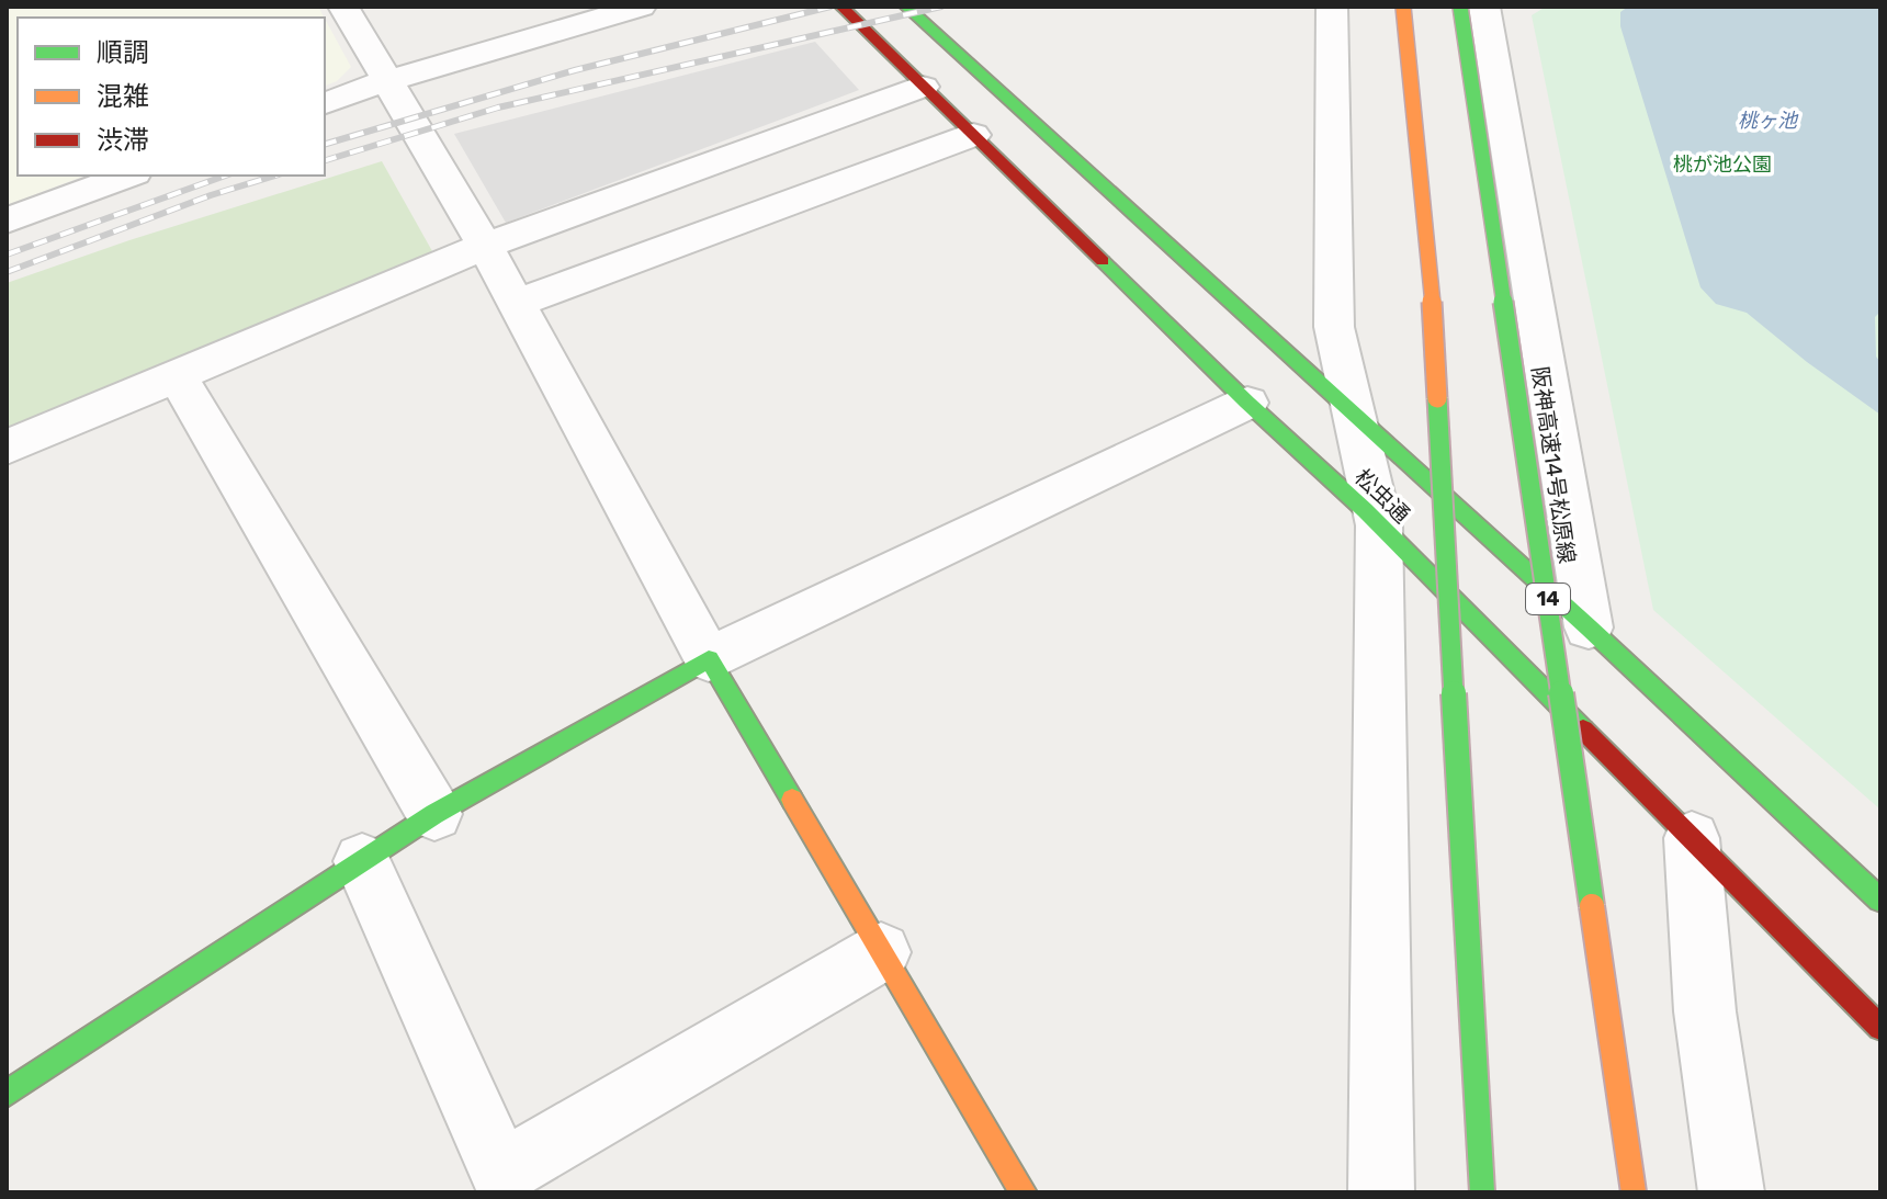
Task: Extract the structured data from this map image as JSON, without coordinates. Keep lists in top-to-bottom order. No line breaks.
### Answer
{"streets":{"main road":["阪神高速14号松原線","松虫通","14"]},"water":["桃ヶ池"],"parks":["桃が池公園"],"legend":["順調","混雑","渋滞"]}
